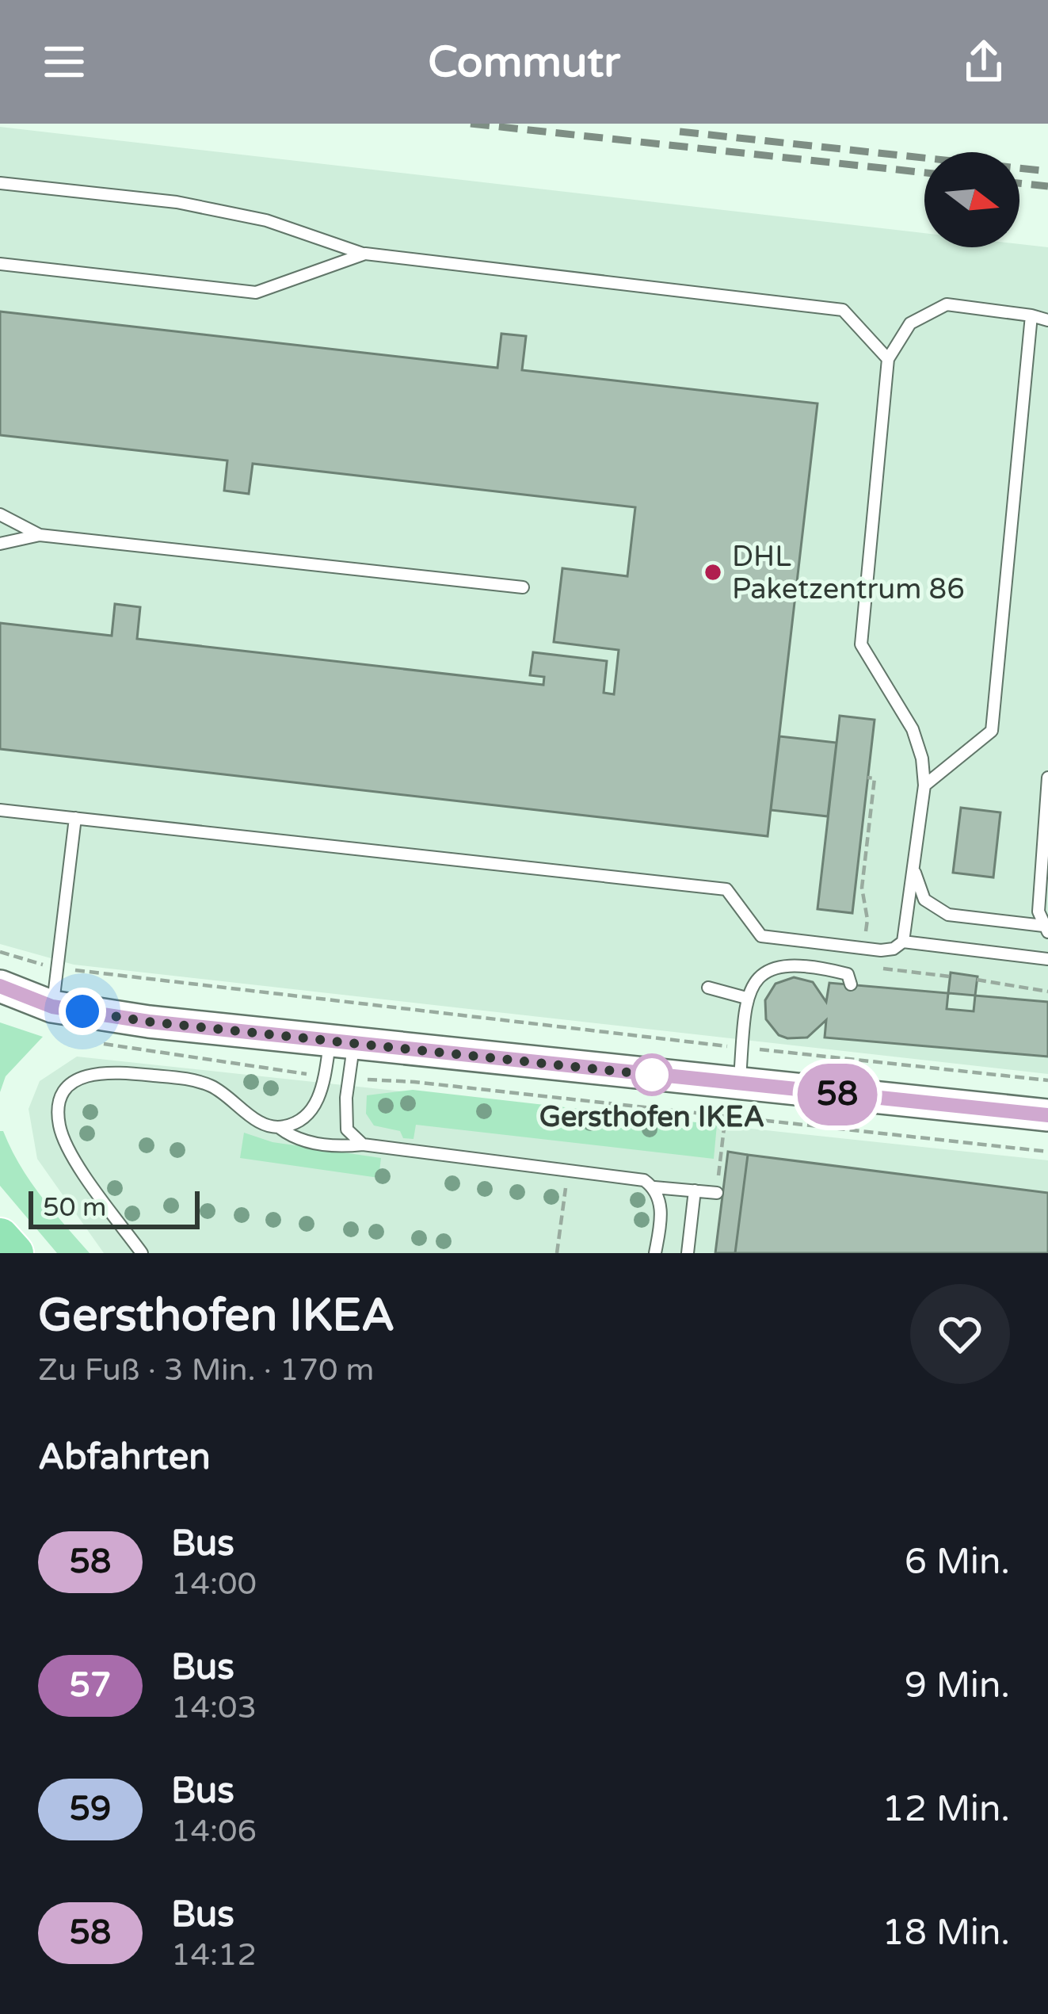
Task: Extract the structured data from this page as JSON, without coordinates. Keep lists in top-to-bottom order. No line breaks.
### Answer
{"places":["DHL Paketzentrum 86","Gersthofen IKEA"],"lines":["bus line 58"],"scale_bar":"50 m","north":"right","page":{"header":"Commutr","on_map":"58","scale":"50 m","heading":[["Gersthofen IKEA","Zu Fuß · 3 Min. · 170 m"],"Abfahrten"],"list":[{"mark":"58","name":"Bus","note":"14:00","value":"6 Min."},{"mark":"57","name":"Bus","note":"14:03","value":"9 Min."},{"mark":"59","name":"Bus","note":"14:06","value":"12 Min."},{"mark":"58","name":"Bus","note":"14:12","value":"18 Min."}]}}
